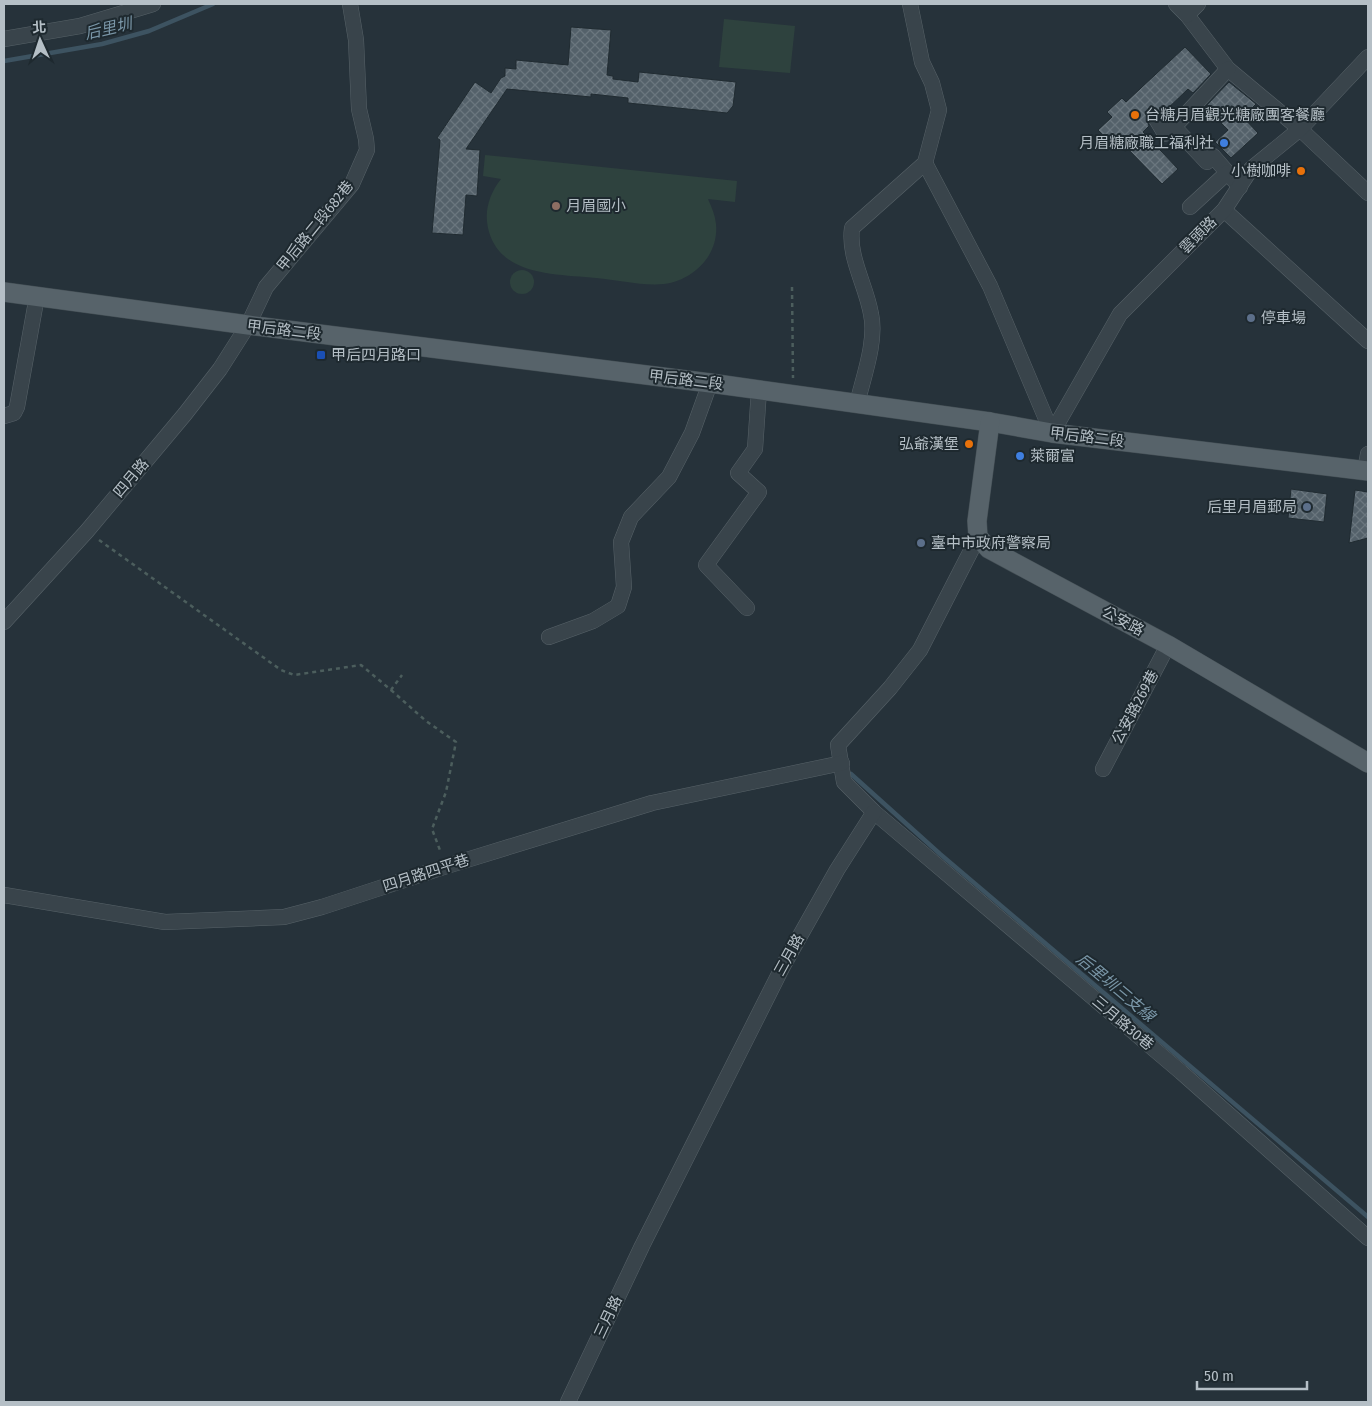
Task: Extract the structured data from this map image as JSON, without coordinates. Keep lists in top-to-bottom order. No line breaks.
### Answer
{"streets":{"main road":["甲后路二段","公安路"],"street":["甲后路二段682巷","雲頭路","四月路","公安路269巷","四月路四平巷","三月路","三月路30巷"]},"crossings":[["甲后路二段682巷","甲后路二段"],["甲后路二段682巷","四月路"],["雲頭路","甲后路二段"],["甲后路二段","四月路"],["公安路","公安路269巷"],["三月路","三月路30巷"]],"water":["后里圳","后里圳三支線"],"places":{"other":["台糖月眉觀光糖廠團客餐廳","月眉糖廠職工福利社","小樹咖啡","月眉國小","停車場","弘爺漢堡","萊爾富","后里月眉郵局","臺中市政府警察局"],"transit":["甲后四月路口"]},"scale_bar":"50 m","north":"top"}
